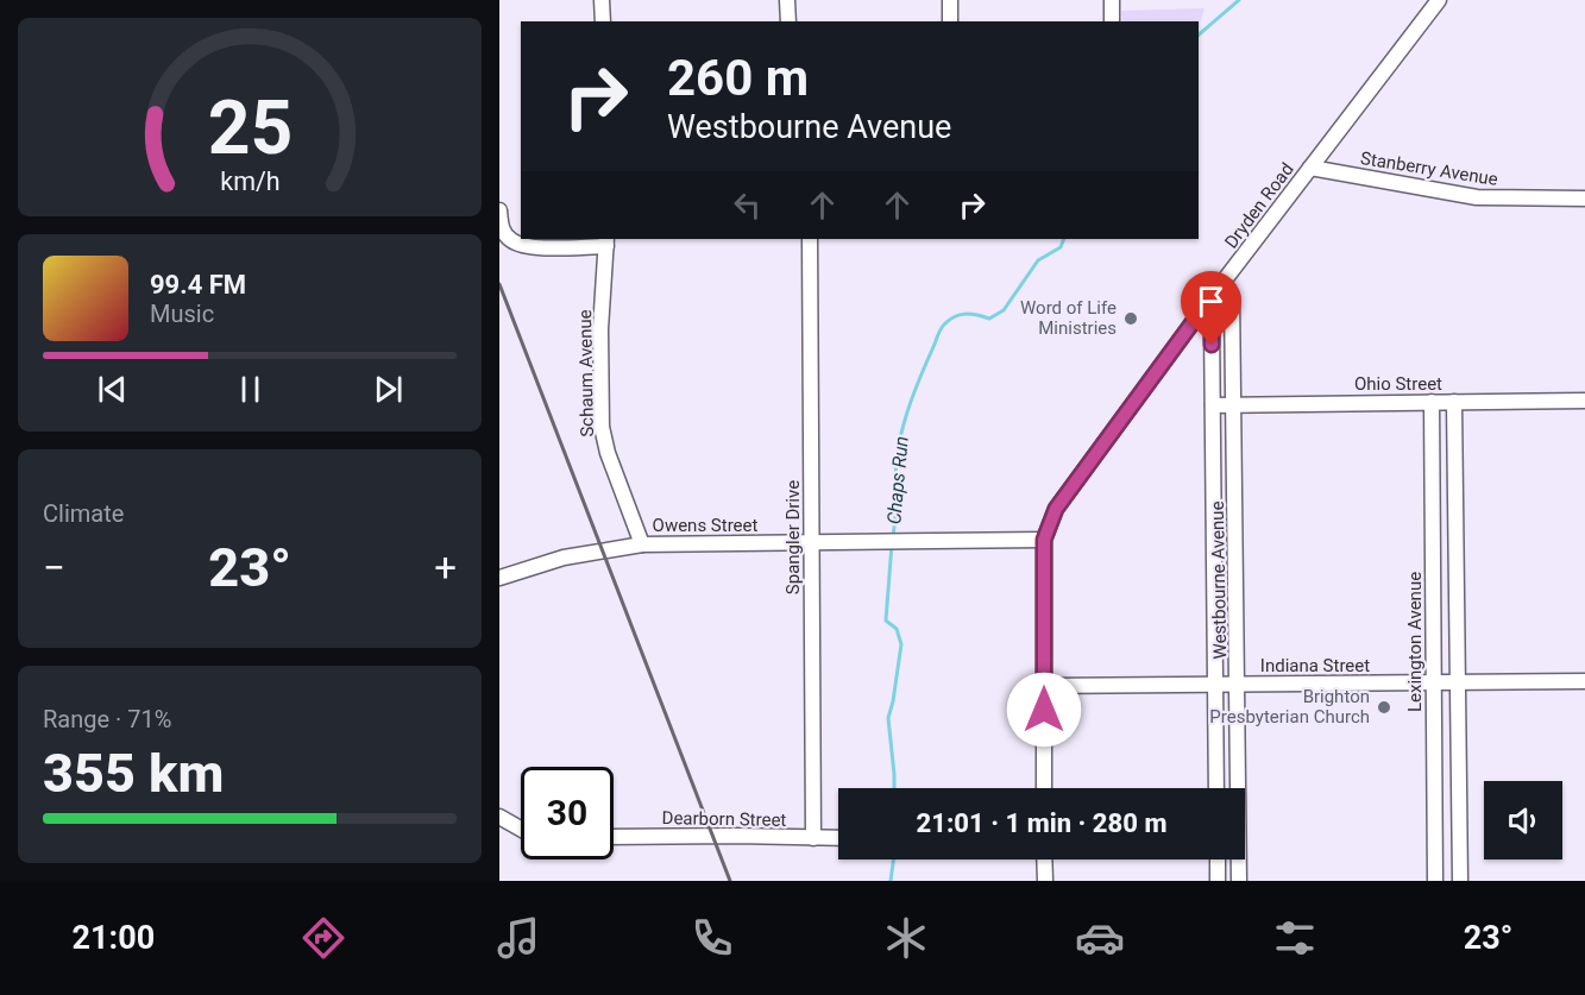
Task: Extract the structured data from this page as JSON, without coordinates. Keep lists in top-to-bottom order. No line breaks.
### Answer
{"streets":{"street":["Stanberry Avenue","Dryden Road","Schaum Avenue","Ohio Street","Owens Street","Spangler Drive","Westbourne Avenue","Lexington Avenue","Indiana Street","Dearborn Street"]},"crossings":[["Stanberry Avenue","Dryden Road"],["Dryden Road","Owens Street"],["Dryden Road","Westbourne Avenue"],["Dryden Road","Indiana Street"],["Schaum Avenue","Owens Street"],["Ohio Street","Westbourne Avenue"],["Ohio Street","Lexington Avenue"],["Owens Street","Spangler Drive"],["Spangler Drive","Dearborn Street"],["Westbourne Avenue","Indiana Street"],["Lexington Avenue","Indiana Street"]],"water":["Chaps Run"],"places":["Word of Life Ministries","Brighton Presbyterian Church"],"page":{"turn":["260 m","Westbourne Avenue"],"song":["99.4 FM","Music"],"tile":["Climate",["Range · 71%","355 km"]],"heat":["−","23°","+"],"limit":"30","trip":"21:01 · 1 min · 280 m","tabs":["21:00","23°"],"gauge":["25","km/h"]}}
